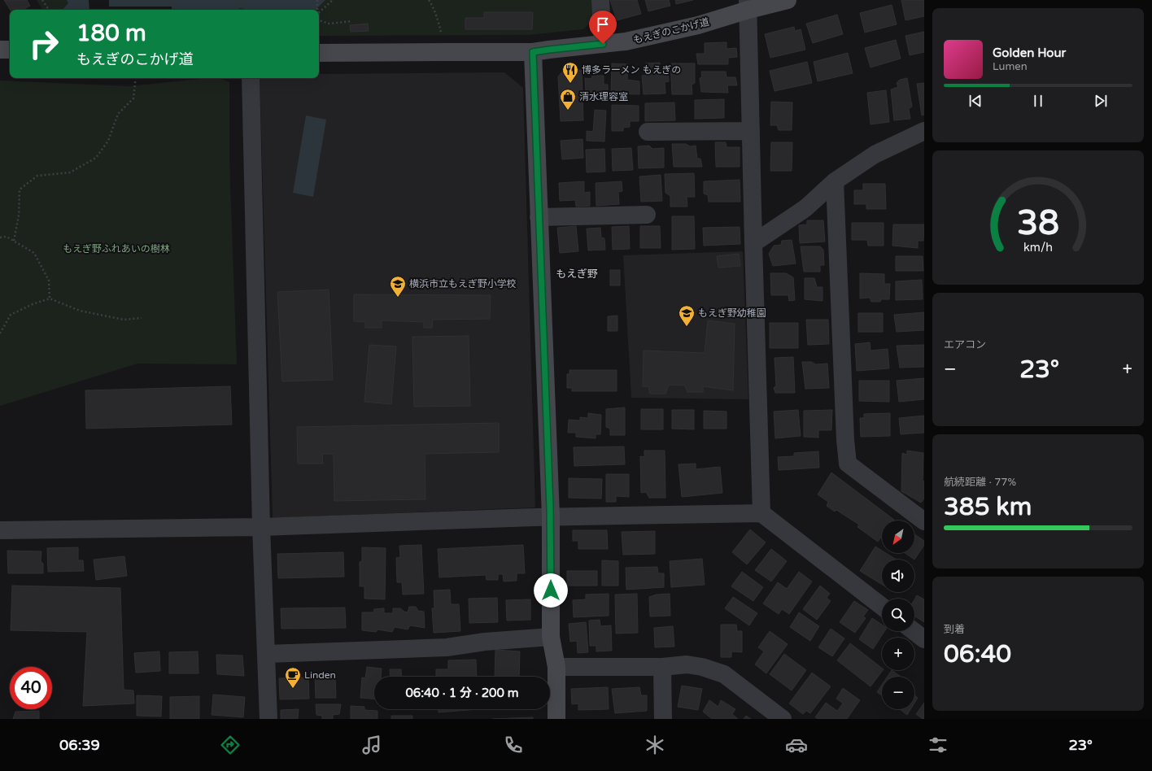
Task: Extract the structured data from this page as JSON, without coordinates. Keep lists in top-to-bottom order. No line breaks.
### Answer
{"streets":{"street":["もえぎのこかげ道"]},"districts":["もえぎ野"],"parks":["もえぎ野ふれあいの樹林"],"places":{"restaurant":["博多ラーメン もえぎの"],"shop":["清水理容室"],"school or university":["横浜市立もえぎ野小学校","もえぎ野幼稚園"],"cafe":["Linden"]},"north":"bottom left","page":{"turn":["180 m","もえぎのこかげ道"],"song":["Golden Hour","Lumen"],"tile":["エアコン",["航続距離 · 77%","385 km"],["到着","06:40"]],"heat":["−","23°","+"],"map_buttons":["+","−"],"limit":"40","trip":"06:40 · 1 分 · 200 m","tabs":["06:39","23°"],"gauge":["38","km/h"]}}
